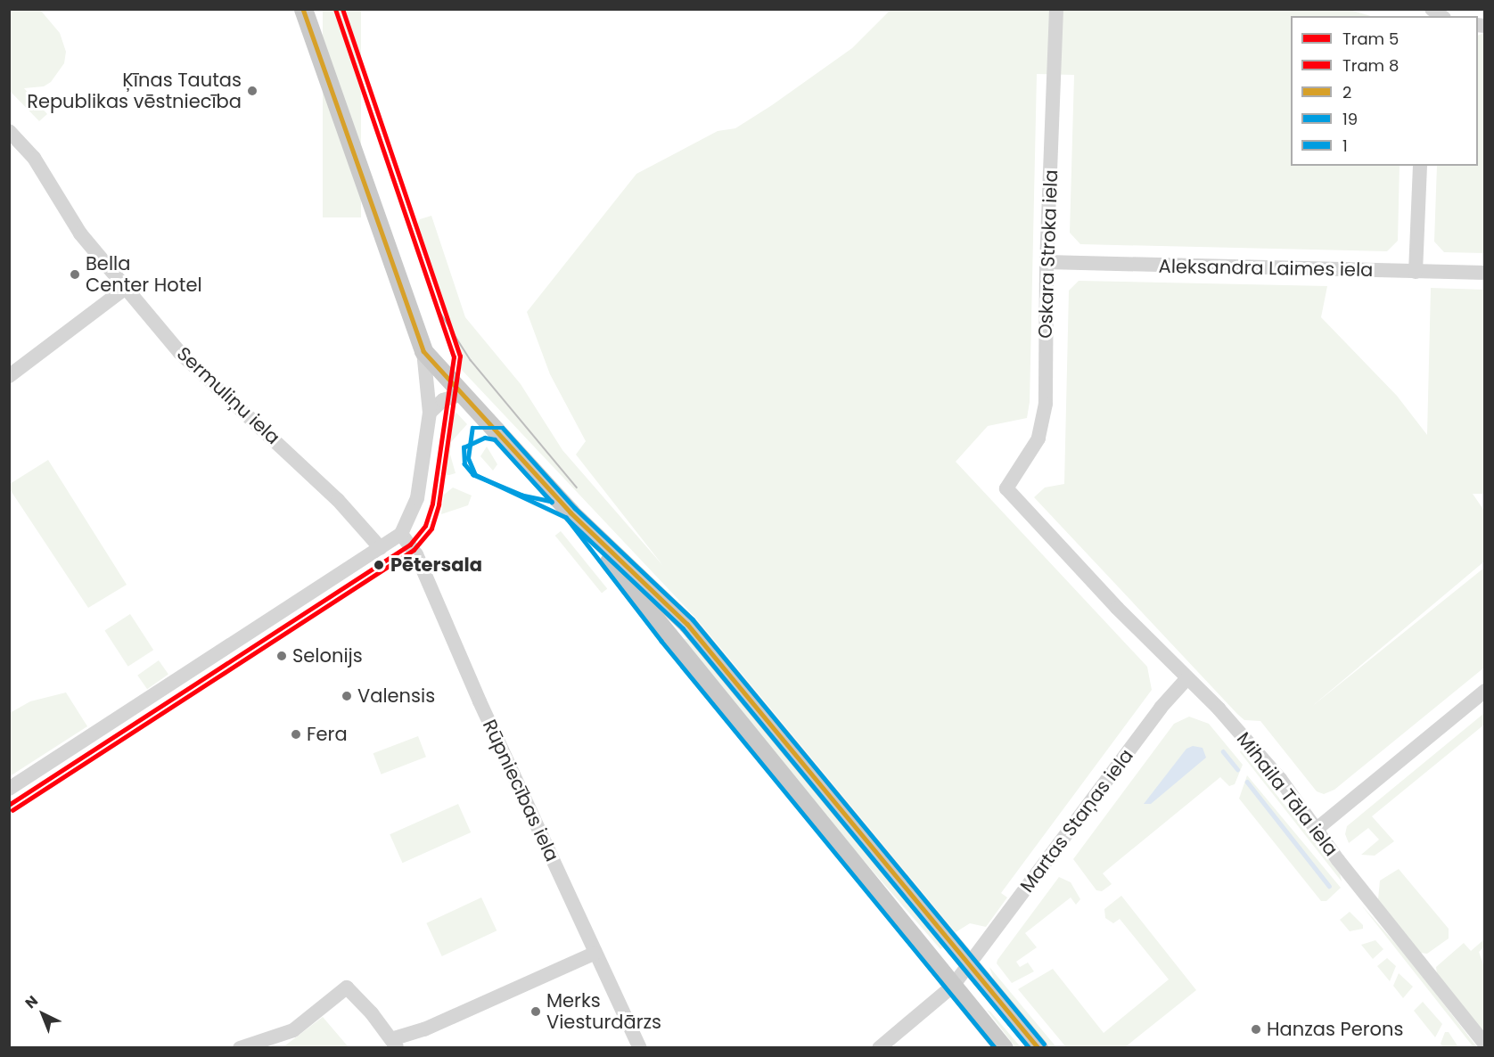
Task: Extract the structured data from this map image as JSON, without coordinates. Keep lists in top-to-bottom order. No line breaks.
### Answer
{"streets":{"street":["Oskara Stroka iela","Aleksandra Laimes iela","Sermuliņu iela","Rūpniecības iela","Mihaila Tāla iela","Martas Staņas iela"]},"crossings":[["Oskara Stroka iela","Aleksandra Laimes iela"],["Oskara Stroka iela","Mihaila Tāla iela"],["Mihaila Tāla iela","Martas Staņas iela"]],"places":["Ķīnas Tautas Republikas vēstniecība","Bella Center Hotel","Pētersala","Selonijs","Valensis","Fera","Merks Viesturdārzs","Hanzas Perons"],"lines":["tram line 5","tram line 8","transit line 2","transit line 1","transit line 19"],"legend":["Tram 5","Tram 8","2","19","1"],"north":"top left"}
